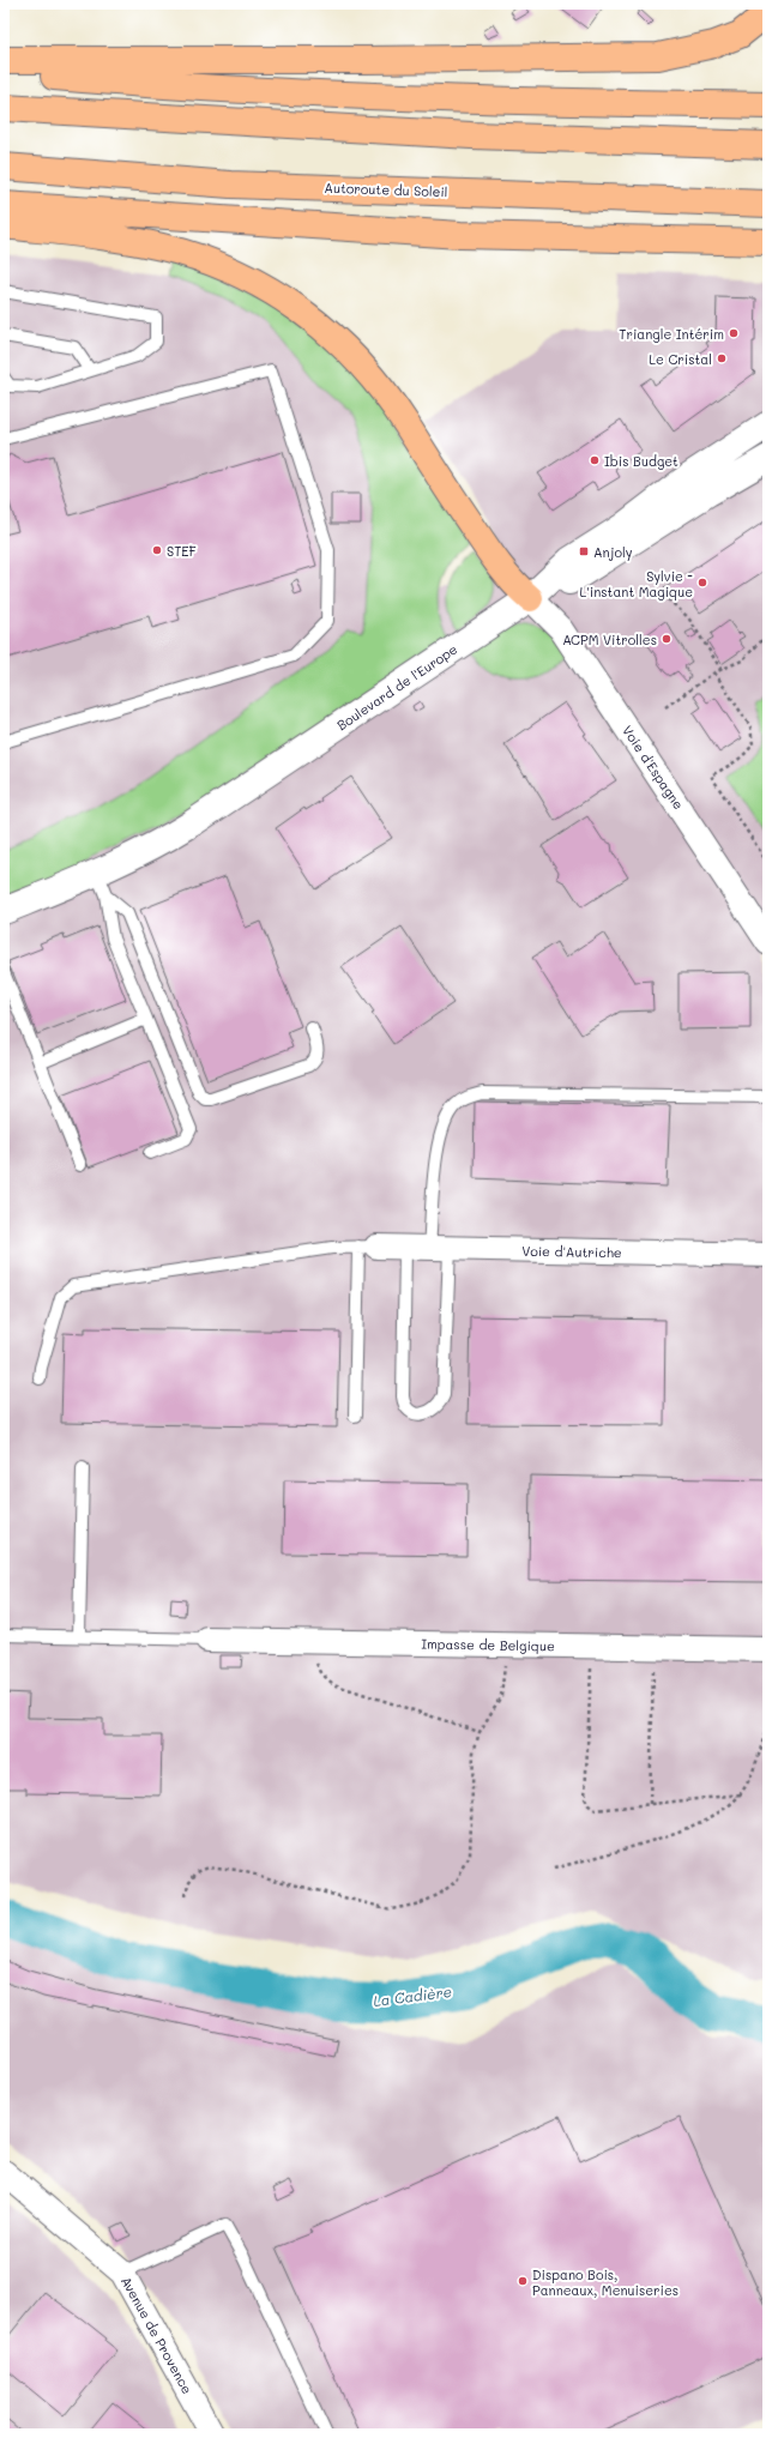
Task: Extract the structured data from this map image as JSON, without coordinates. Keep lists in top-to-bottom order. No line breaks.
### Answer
{"streets":{"main road":["Autoroute du Soleil"],"street":["Boulevard de l'Europe","Voie d'Espagne","Voie d'Autriche","Impasse de Belgique","Avenue de Provence"]},"crossings":[["Boulevard de l'Europe","Voie d'Espagne"]],"water":["La Cadière"],"places":{"other":["Triangle Intérim","Le Cristal","Ibis Budget","STEF","Sylvie - L'instant Magique","ACPM Vitrolles","Dispano Bois, Panneaux, Menuiseries"],"transit":["Anjoly"]}}
